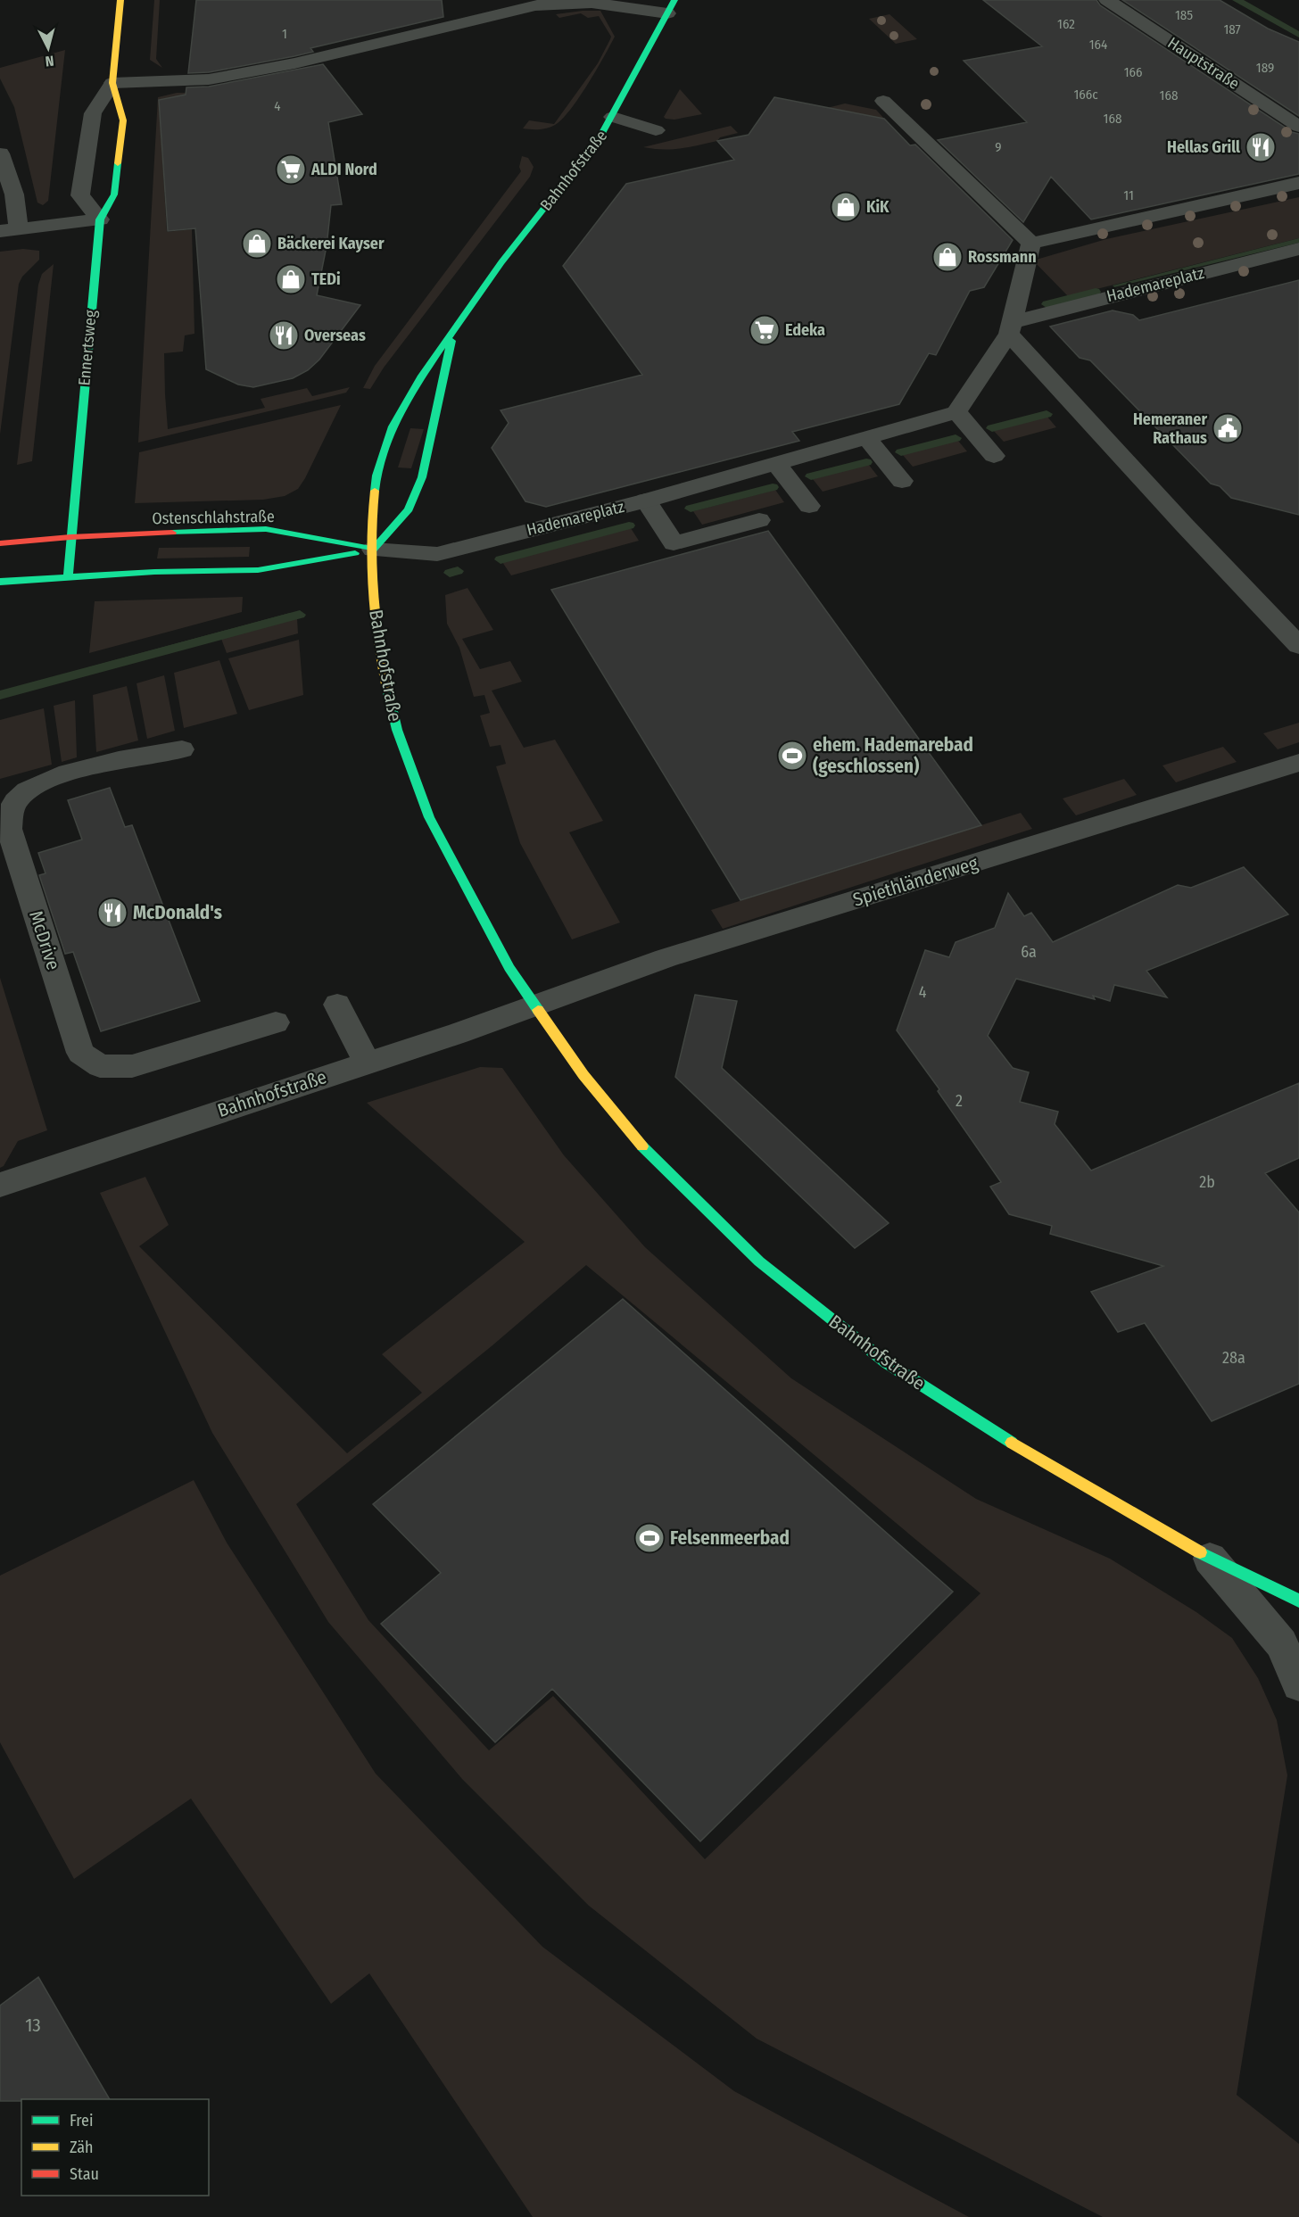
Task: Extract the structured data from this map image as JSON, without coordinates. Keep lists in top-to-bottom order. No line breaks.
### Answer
{"streets":{"main road":["Bahnhofstraße","Ennertsweg","Ostenschlahstraße"],"street":["Hauptstraße","Hademareplatz","Spiethländerweg","McDrive"]},"crossings":[["Bahnhofstraße","Hademareplatz"],["Bahnhofstraße","Ostenschlahstraße"],["Bahnhofstraße","Spiethländerweg"],["Hademareplatz","Ostenschlahstraße"],["Ennertsweg","Ostenschlahstraße"]],"places":{"restaurant":["Hellas Grill","Overseas","McDonald's"],"supermarket":["ALDI Nord","Edeka"],"shop":["KiK","Bäckerei Kayser","Rossmann","TEDi"],"public building":["Hemeraner Rathaus"],"sports":["ehem. Hademarebad (geschlossen)","Felsenmeerbad"]},"house_numbers":["185","162","187","1","164","189","166","166c","168","4","168","9","11","6a","4","2","2b","28a","13"],"legend":["Frei","Zäh","Stau"],"north":"bottom"}
